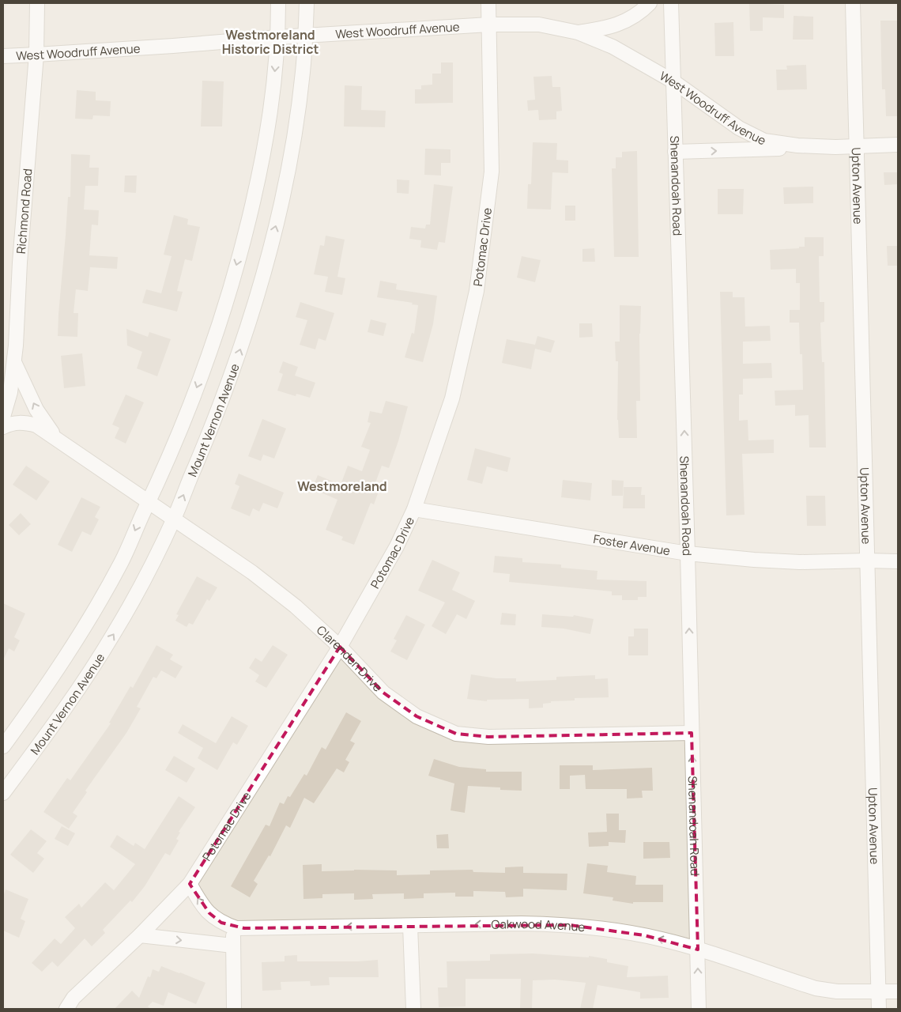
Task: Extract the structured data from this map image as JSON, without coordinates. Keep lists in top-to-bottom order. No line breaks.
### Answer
{"streets":{"street":["West Woodruff Avenue","Shenandoah Road","Upton Avenue","Richmond Road","Potomac Drive","Mount Vernon Avenue","Foster Avenue","Clarenden Drive","Oakwood Avenue"]},"crossings":[["West Woodruff Avenue","Shenandoah Road"],["West Woodruff Avenue","Upton Avenue"],["West Woodruff Avenue","Richmond Road"],["West Woodruff Avenue","Potomac Drive"],["West Woodruff Avenue","Mount Vernon Avenue"],["Shenandoah Road","Foster Avenue"],["Shenandoah Road","Clarenden Drive"],["Shenandoah Road","Oakwood Avenue"],["Upton Avenue","Foster Avenue"],["Upton Avenue","Oakwood Avenue"],["Richmond Road","Clarenden Drive"],["Potomac Drive","Foster Avenue"],["Potomac Drive","Clarenden Drive"],["Potomac Drive","Oakwood Avenue"],["Mount Vernon Avenue","Clarenden Drive"]],"one_way":["Shenandoah Road","Oakwood Avenue"],"districts":["Westmoreland Historic District","Westmoreland"]}
